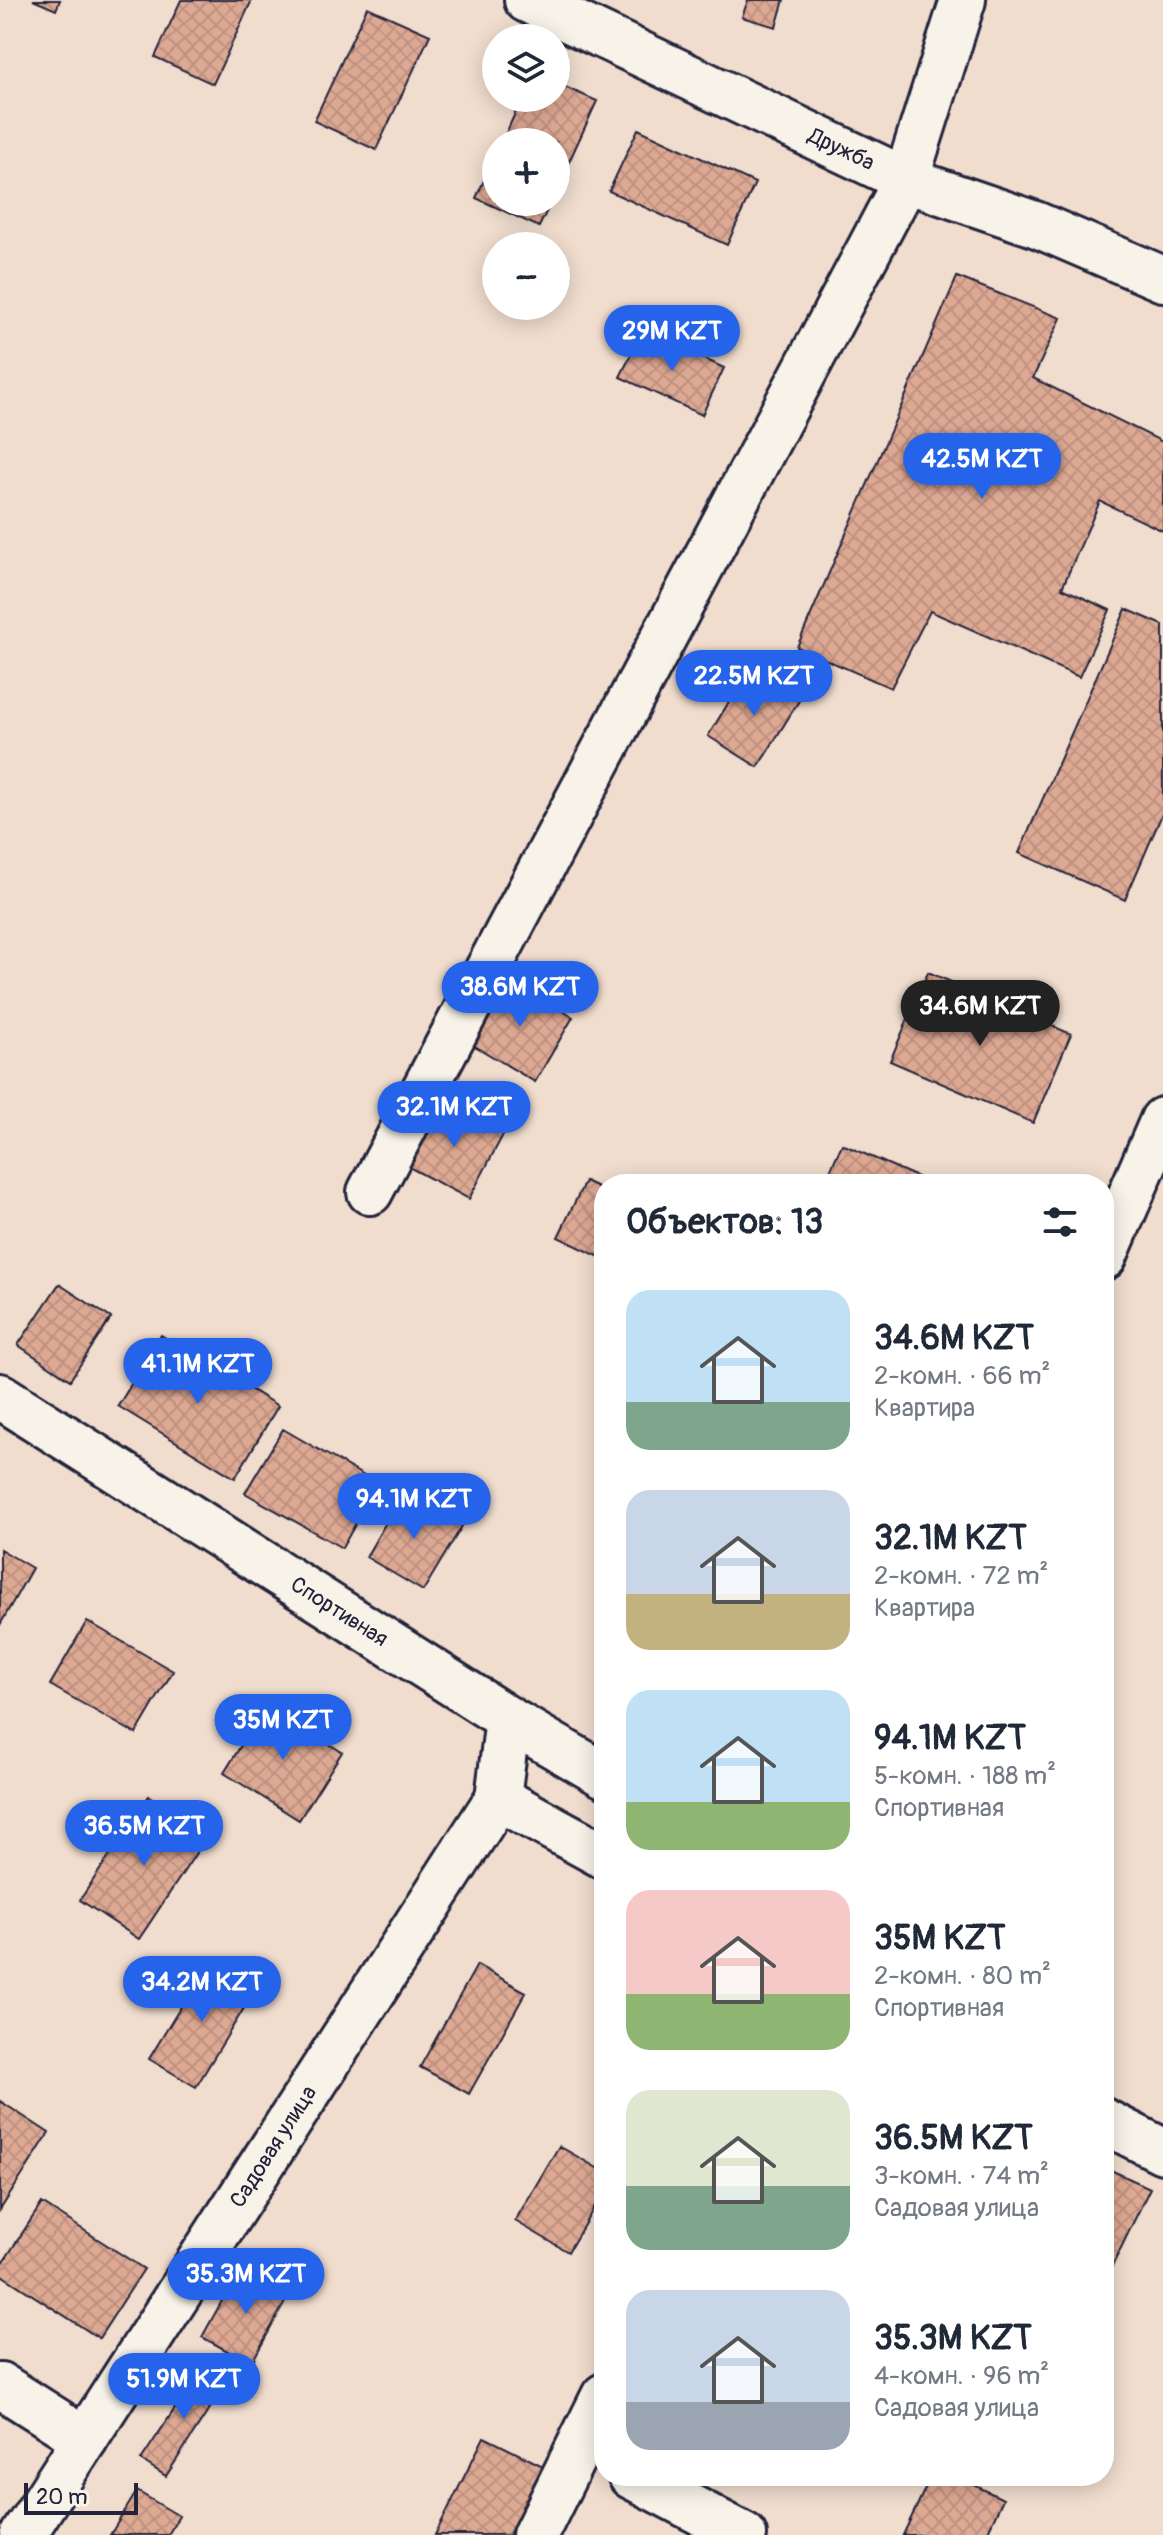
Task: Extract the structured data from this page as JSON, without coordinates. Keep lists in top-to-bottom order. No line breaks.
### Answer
{"streets":{"street":["Дружба","Спортивная","Садовая улица"]},"scale_bar":"20 m","page":{"map_buttons":["+","−"],"price":["29M KZT","42.5M KZT","22.5M KZT","38.6M KZT","34.6M KZT","32.1M KZT","41.1M KZT","94.1M KZT","35M KZT","36.5M KZT","34.2M KZT","35.3M KZT","51.9M KZT"],"heading":"Объектов: 13","list":[{"name":"34.6M KZT","note":"2-комн. · 66 m² · Квартира"},{"name":"32.1M KZT","note":"2-комн. · 72 m² · Квартира"},{"name":"94.1M KZT","note":"5-комн. · 188 m² · Спортивная"},{"name":"35M KZT","note":"2-комн. · 80 m² · Спортивная"},{"name":"36.5M KZT","note":"3-комн. · 74 m² · Садовая улица"},{"name":"35.3M KZT","note":"4-комн. · 96 m² · Садовая улица"}],"scale":"20 m"}}
